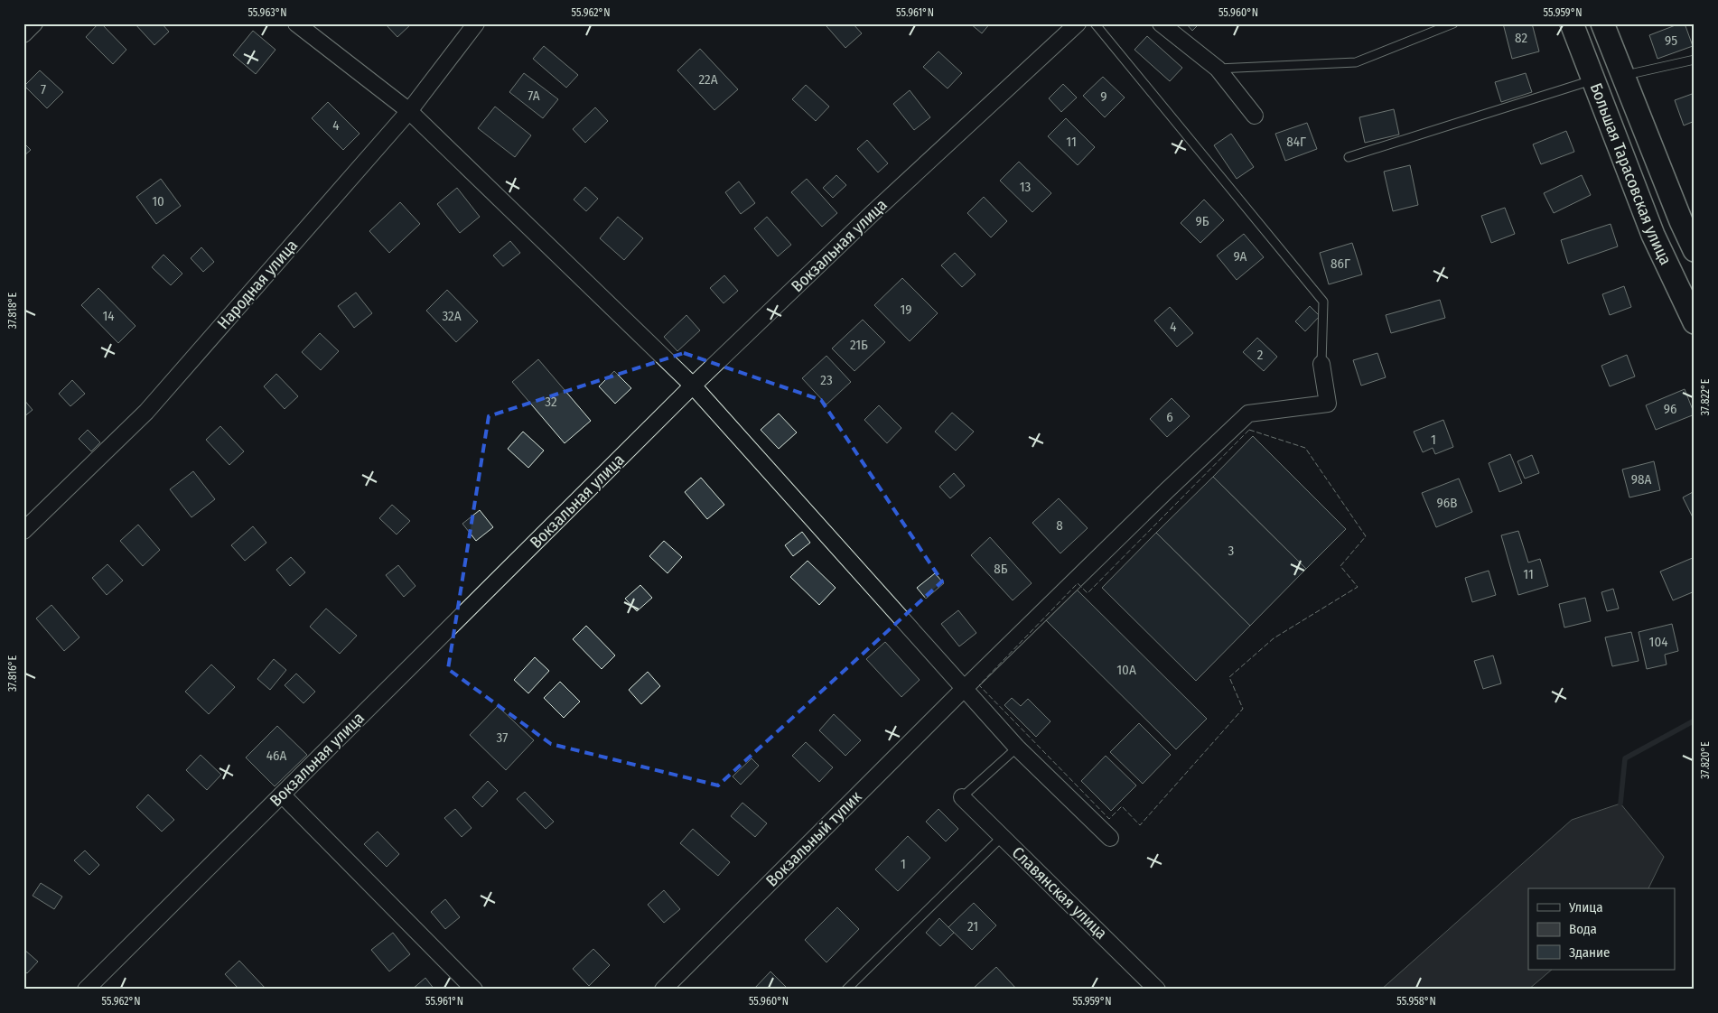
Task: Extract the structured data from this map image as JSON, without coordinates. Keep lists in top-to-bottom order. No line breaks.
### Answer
{"streets":{"street":["Большая Тарасовская улица","Вокзальная улица","Народная улица","Вокзальный тупик","Славянская улица"]},"house_numbers":["82","95","22А","7","7А","9","4","11","84Г","13","10","9Б","9А","86Г","19","14","32А","4","21Б","2","23","32","96","6","1","98А","96В","8","3","8Б","11","104","10А","37","46А","1","21"],"legend":["Улица","Вода","Здание"],"coordinates":["55.963°N","55.962°N","55.961°N","55.960°N","55.959°N","37.818°E","37.822°E","37.816°E","37.820°E","55.958°N"]}
